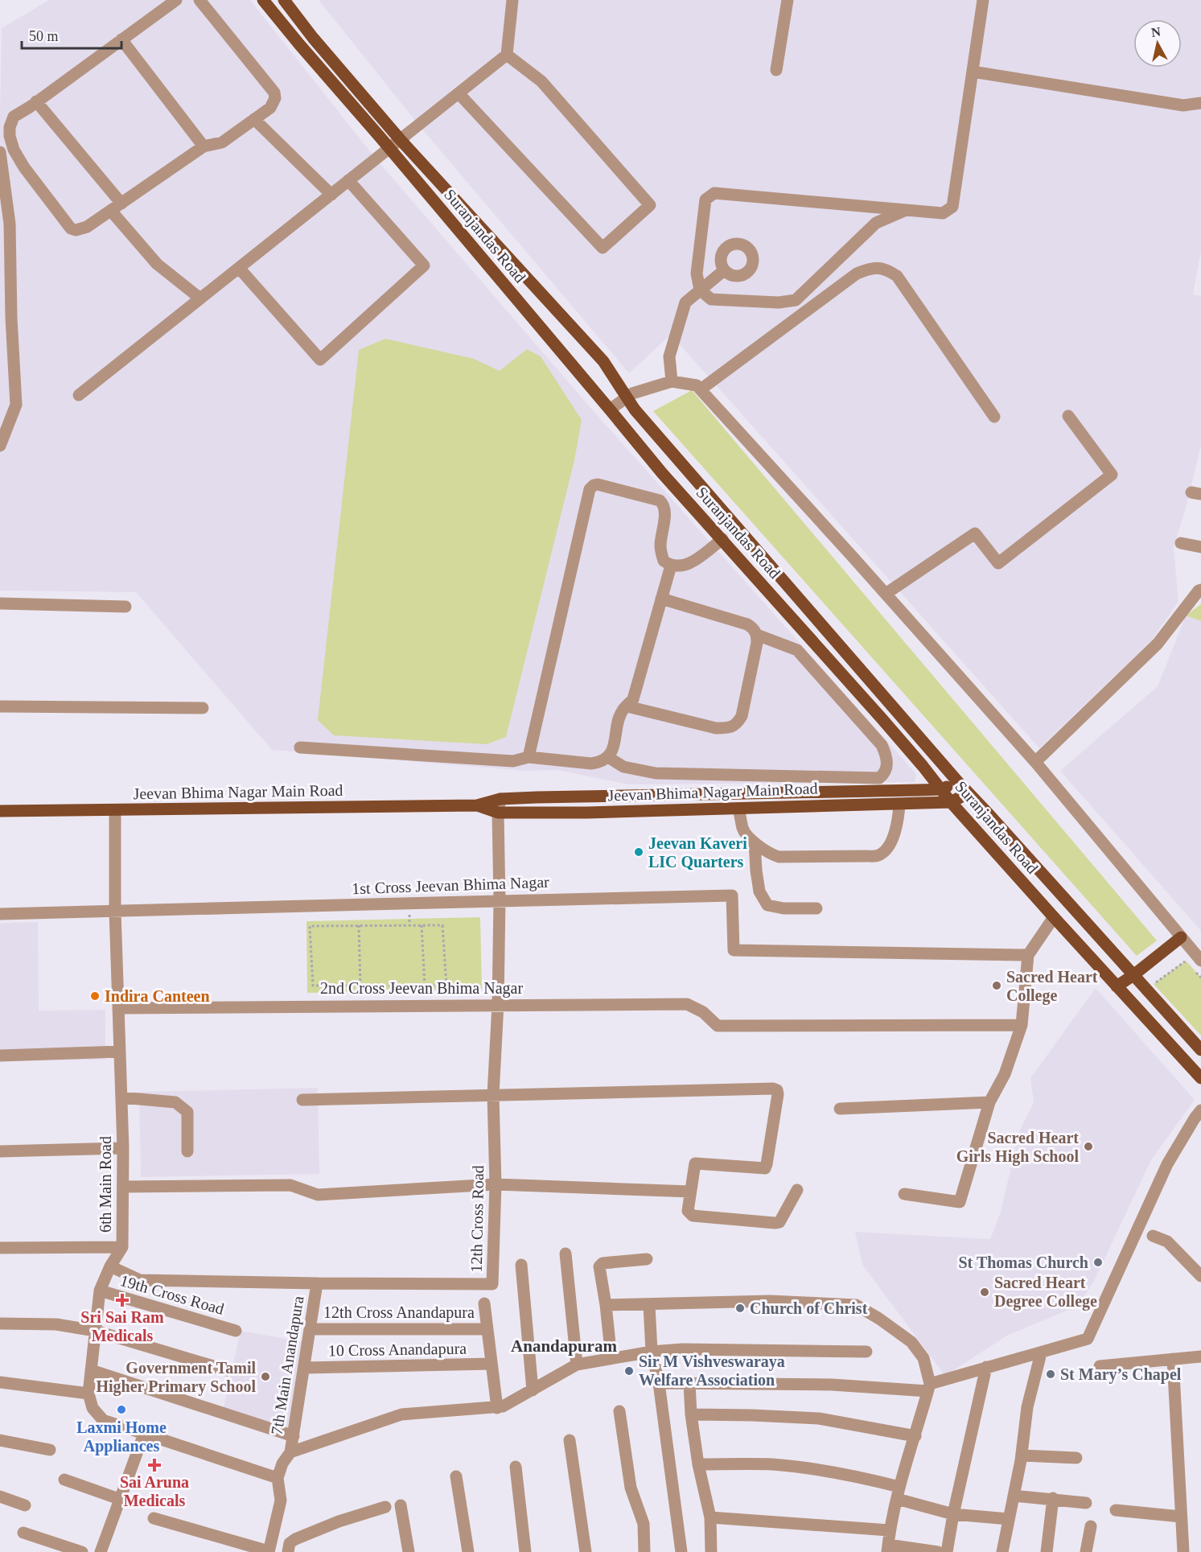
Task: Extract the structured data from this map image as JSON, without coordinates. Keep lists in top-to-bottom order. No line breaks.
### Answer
{"streets":{"main road":["Suranjandas Road","Jeevan Bhima Nagar Main Road"],"street":["1st Cross Jeevan Bhima Nagar","2nd Cross Jeevan Bhima Nagar","6th Main Road","12th Cross Road","19th Cross Road","12th Cross Anandapura","10 Cross Anandapura","7th Main Anandapura"]},"crossings":[["Suranjandas Road","Jeevan Bhima Nagar Main Road"],["Jeevan Bhima Nagar Main Road","6th Main Road"],["Jeevan Bhima Nagar Main Road","12th Cross Road"],["1st Cross Jeevan Bhima Nagar","6th Main Road"],["1st Cross Jeevan Bhima Nagar","12th Cross Road"],["2nd Cross Jeevan Bhima Nagar","6th Main Road"],["2nd Cross Jeevan Bhima Nagar","12th Cross Road"],["6th Main Road","12th Cross Road"],["6th Main Road","19th Cross Road"],["12th Cross Road","7th Main Anandapura"],["12th Cross Anandapura","7th Main Anandapura"],["10 Cross Anandapura","7th Main Anandapura"]],"districts":["Anandapuram"],"places":{"other":["Jeevan Kaveri LIC Quarters","Sacred Heart College","Indira Canteen","Sacred Heart Girls High School","St Thomas Church","Sacred Heart Degree College","Church of Christ","Sir M Vishveswaraya Welfare Association","St Mary’s Chapel","Government Tamil Higher Primary School","Laxmi Home Appliances"],"health":["Sri Sai Ram Medicals","Sai Aruna Medicals"]},"scale_bar":"50 m","north":"top"}
